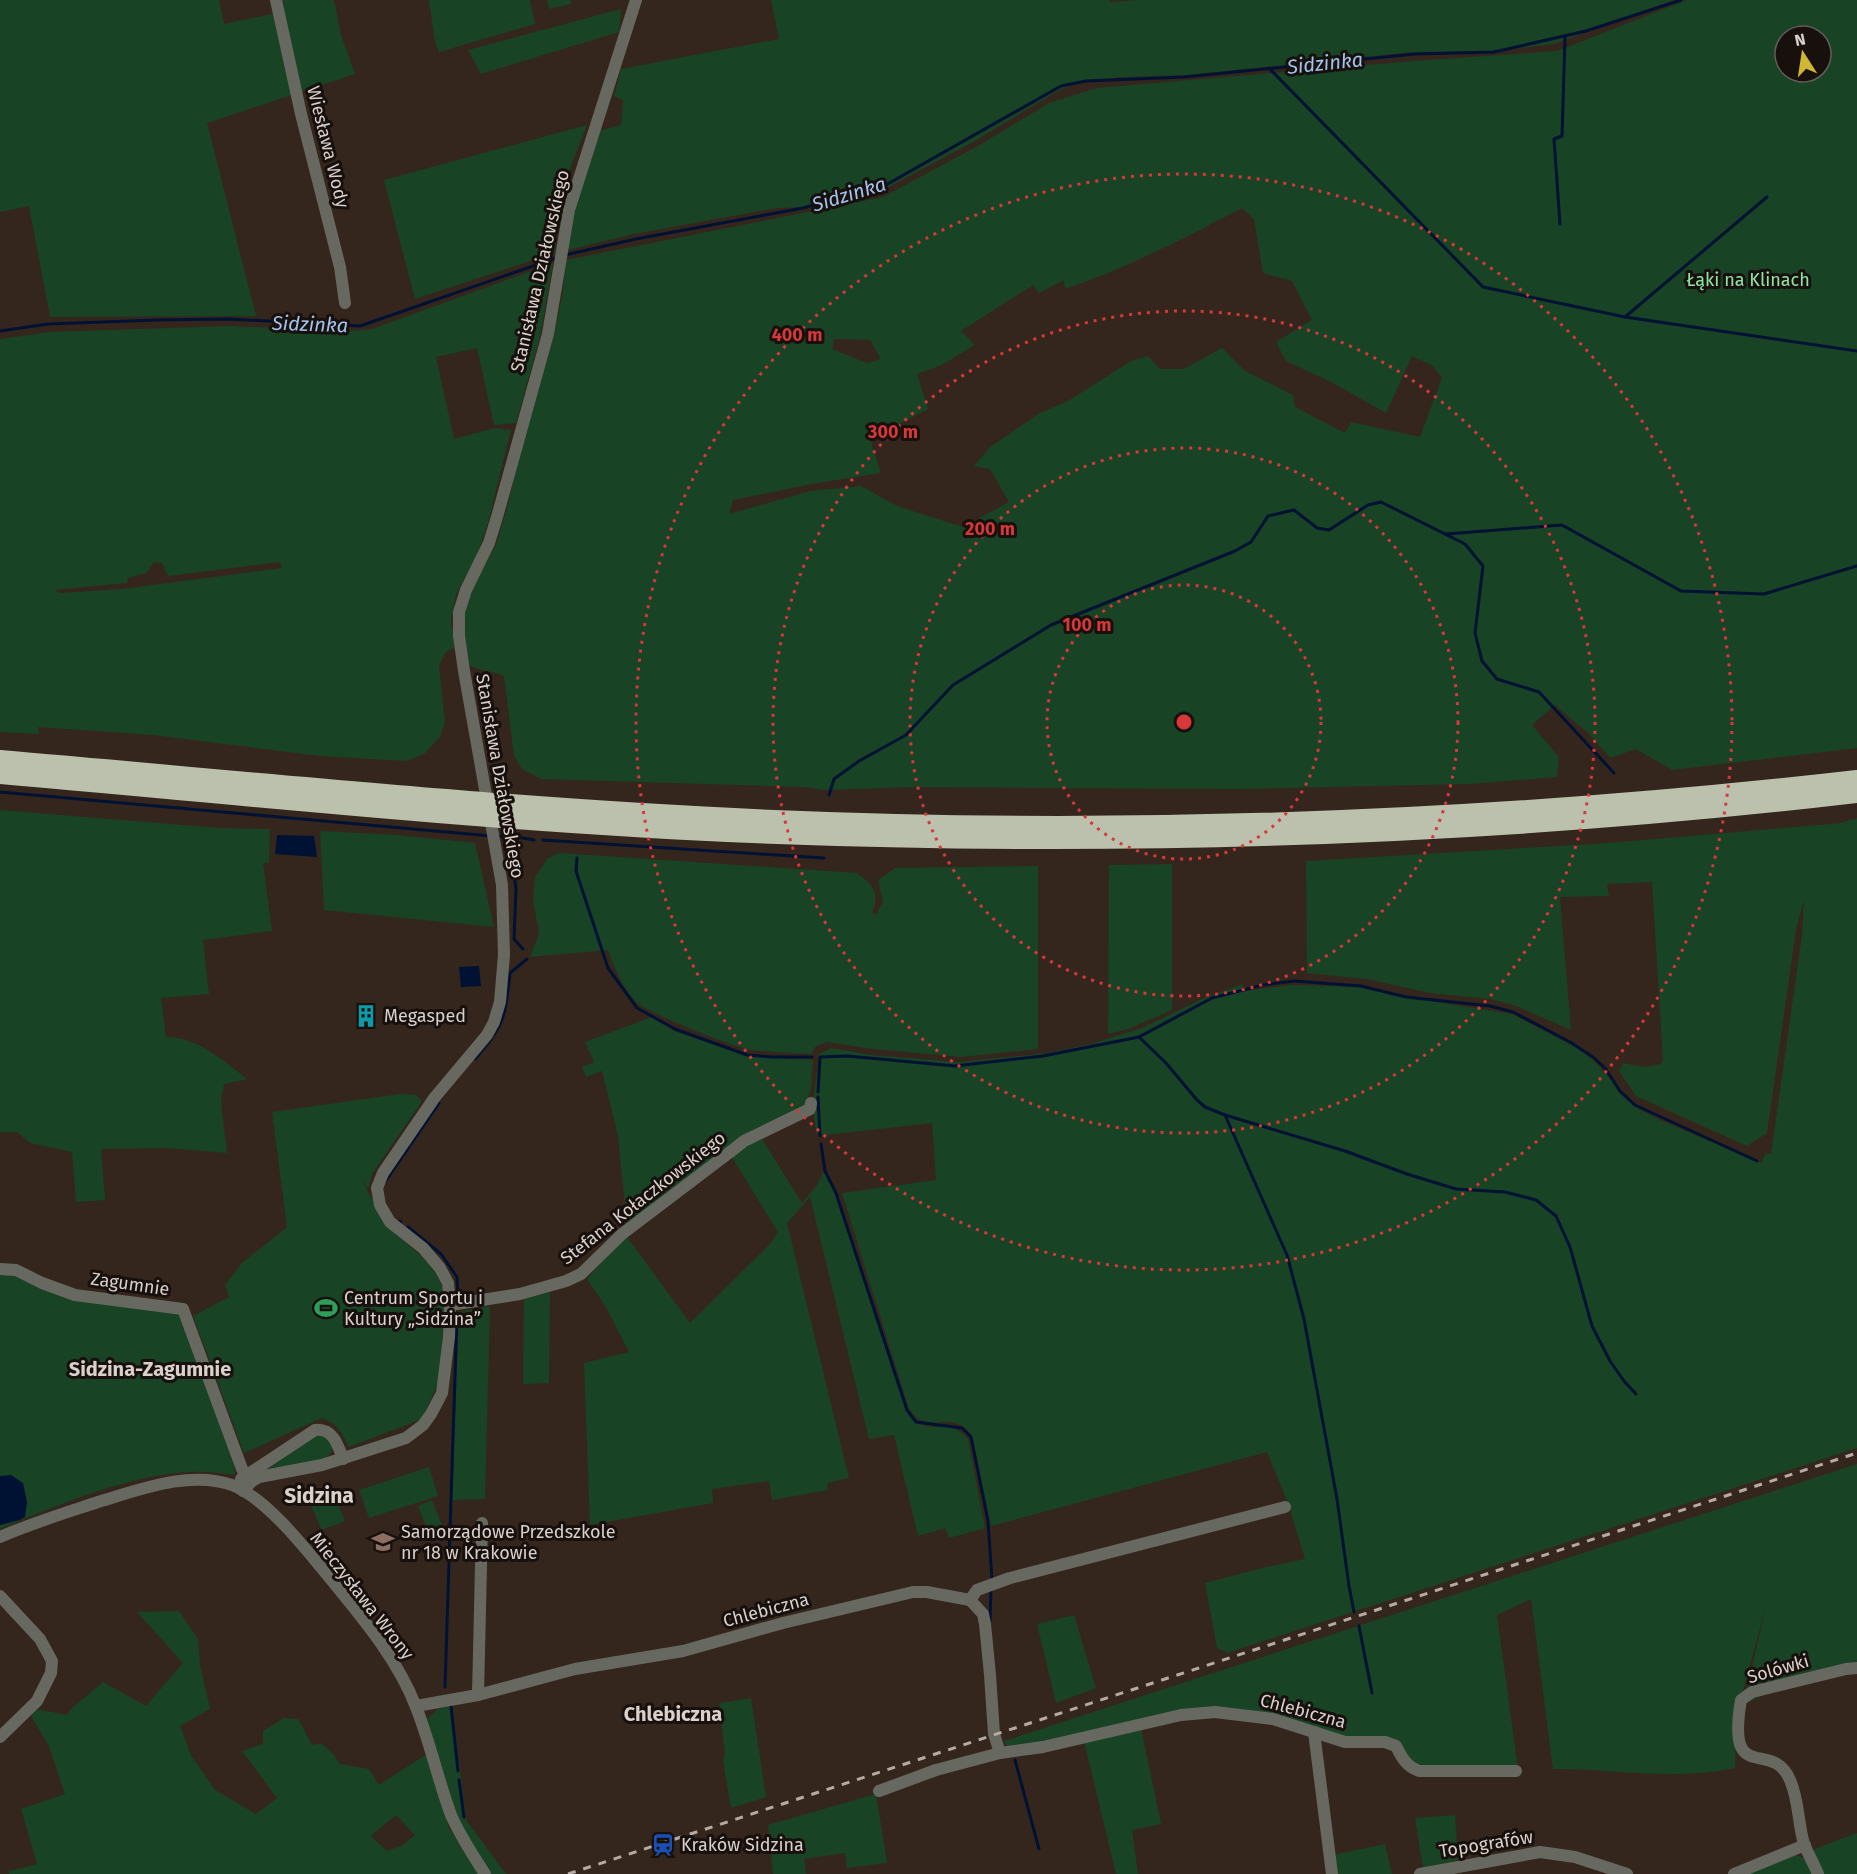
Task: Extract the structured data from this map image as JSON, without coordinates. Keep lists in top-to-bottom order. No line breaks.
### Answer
{"streets":{"street":["Wiesława Wody","Stanisława Działowskiego","Stefana Kołaczkowskiego","Zagumnie","Mieczysława Wrony","Chlebiczna","Solówki","Topografów"]},"crossings":[["Stanisława Działowskiego","Stefana Kołaczkowskiego"],["Stanisława Działowskiego","Zagumnie"],["Stanisława Działowskiego","Mieczysława Wrony"],["Zagumnie","Mieczysława Wrony"],["Mieczysława Wrony","Chlebiczna"]],"districts":["Sidzina-Zagumnie","Sidzina","Chlebiczna"],"water":["Sidzinka"],"parks":["Łąki na Klinach"],"places":{"building":["Megasped"],"sports":["Centrum Sportu i Kultury „Sidzina”"],"school or university":["Samorządowe Przedszkole nr 18 w Krakowie"],"station":["Kraków Sidzina"]},"north":"top","rings":["400 m","300 m","200 m","100 m"]}
